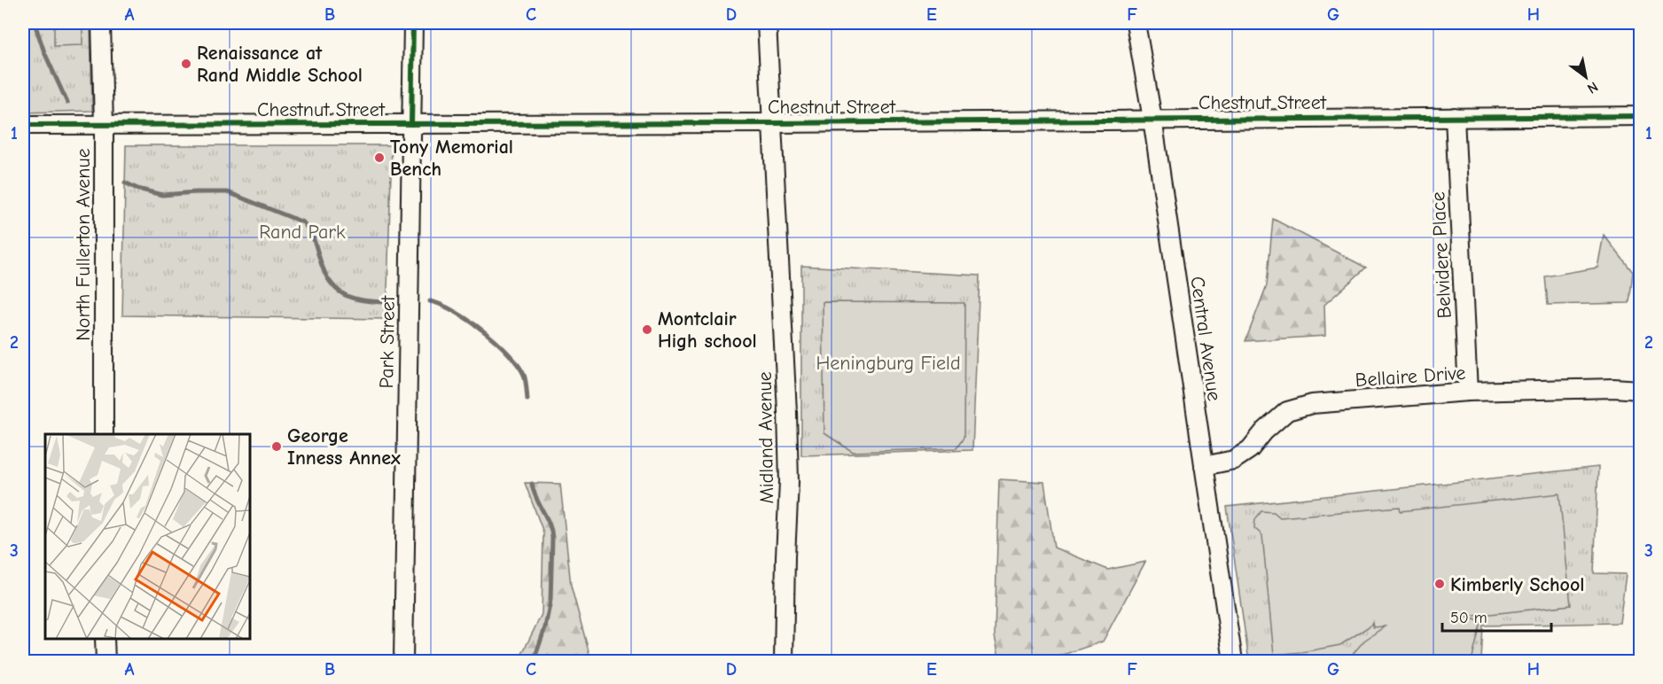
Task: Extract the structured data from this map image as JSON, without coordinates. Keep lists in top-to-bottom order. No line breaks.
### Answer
{"streets":{"street":["Chestnut Street","North Fullerton Avenue","Belvidere Place","Central Avenue","Park Street","Bellaire Drive","Midland Avenue"]},"crossings":[["Chestnut Street","North Fullerton Avenue"],["Chestnut Street","Belvidere Place"],["Chestnut Street","Central Avenue"],["Chestnut Street","Park Street"],["Chestnut Street","Midland Avenue"],["Belvidere Place","Bellaire Drive"],["Central Avenue","Bellaire Drive"]],"parks":["Rand Park","Heningburg Field"],"places":["Renaissance at Rand Middle School","Tony Memorial Bench","Montclair High school","George Inness Annex","Kimberly School"],"scale_bar":"50 m","north":"bottom right","grid":{"columns":["A","B","C","D","E","F","G","H"],"rows":["1","2","3"]}}
